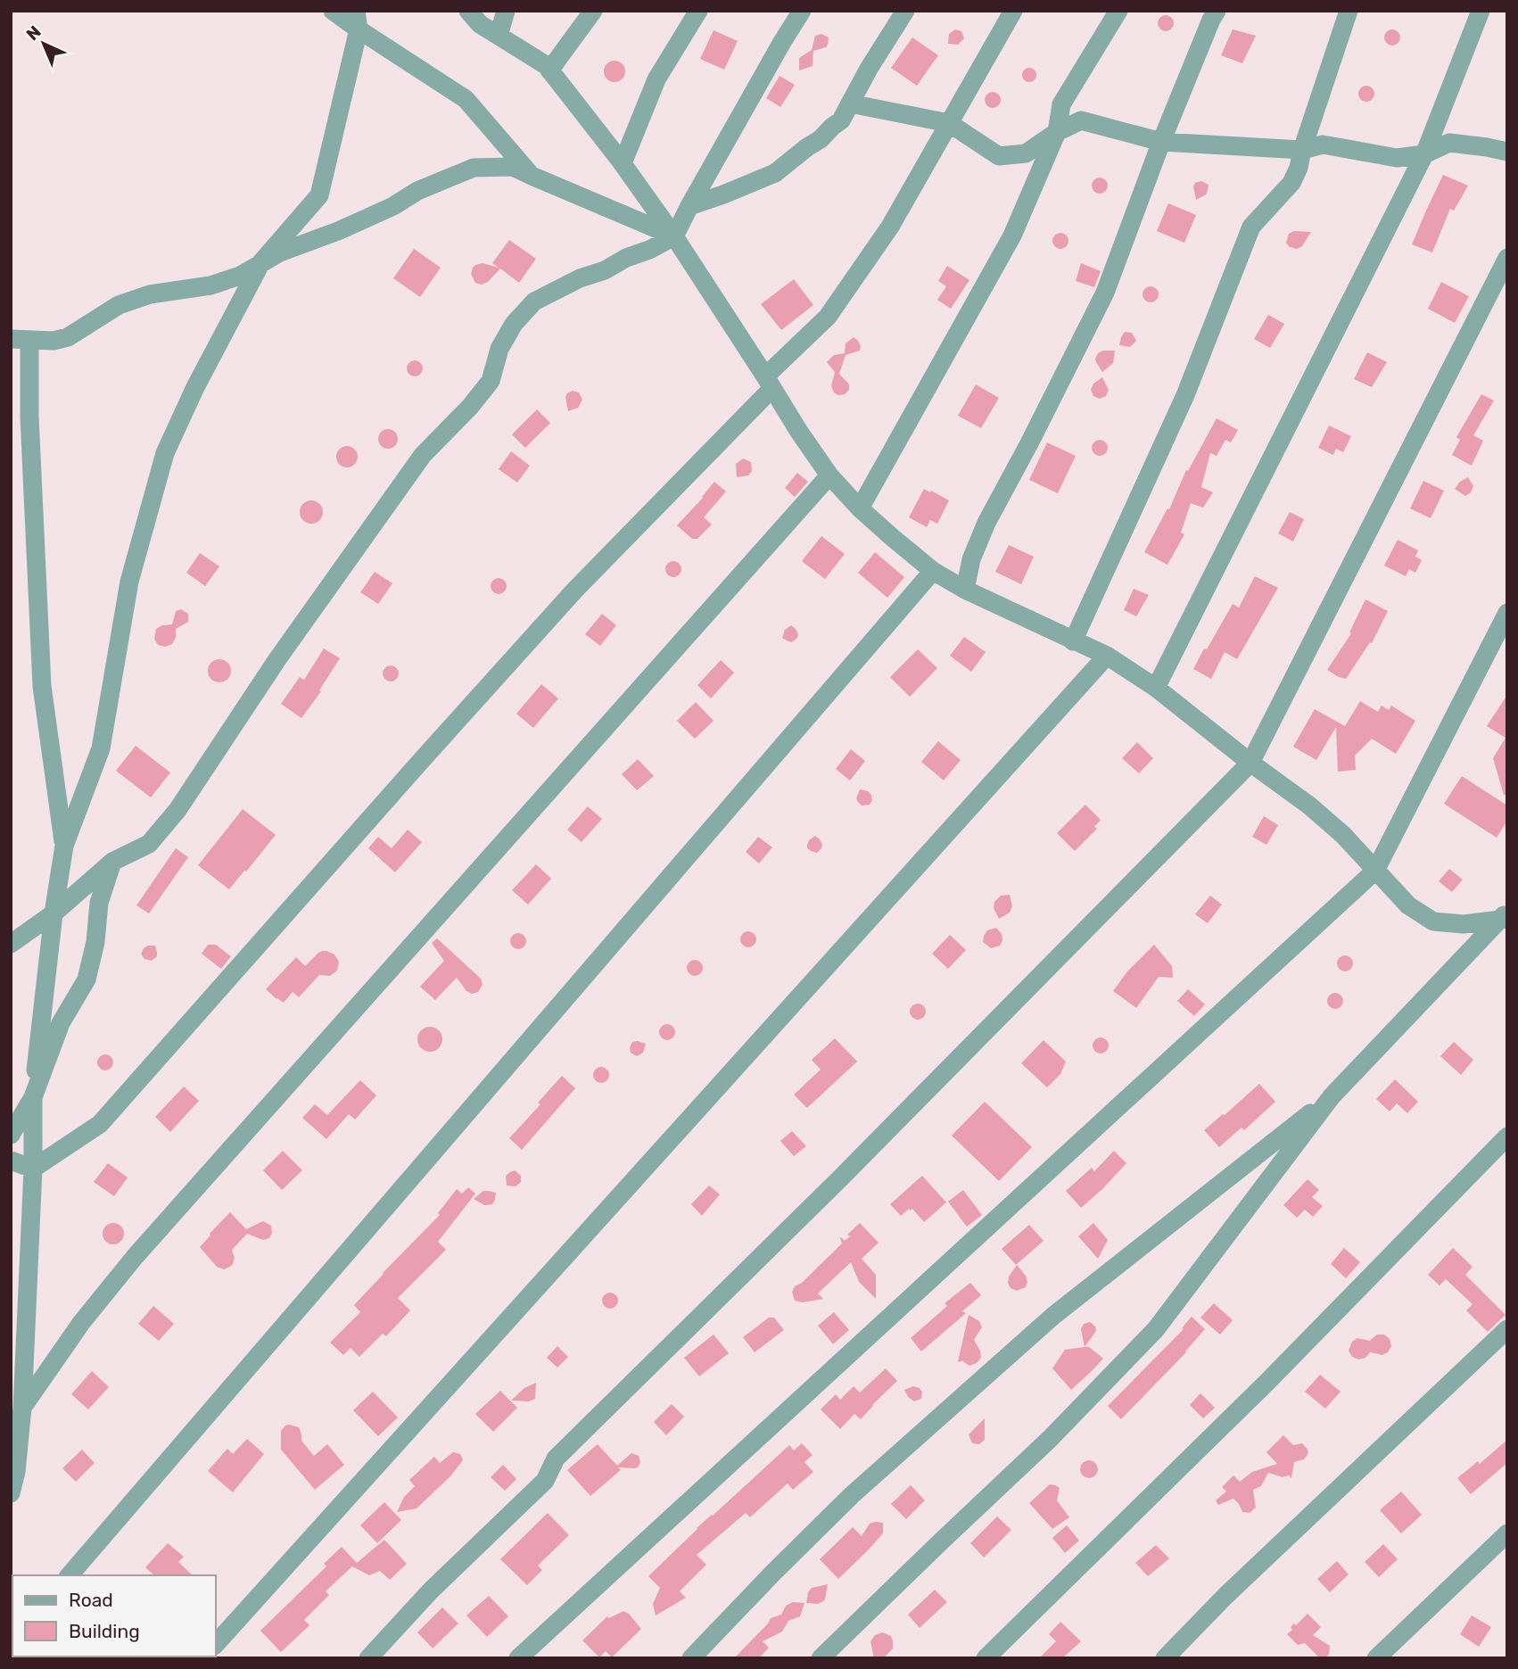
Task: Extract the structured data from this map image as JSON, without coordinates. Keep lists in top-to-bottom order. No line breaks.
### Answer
{"legend":["Road","Building"],"north":"top left"}
